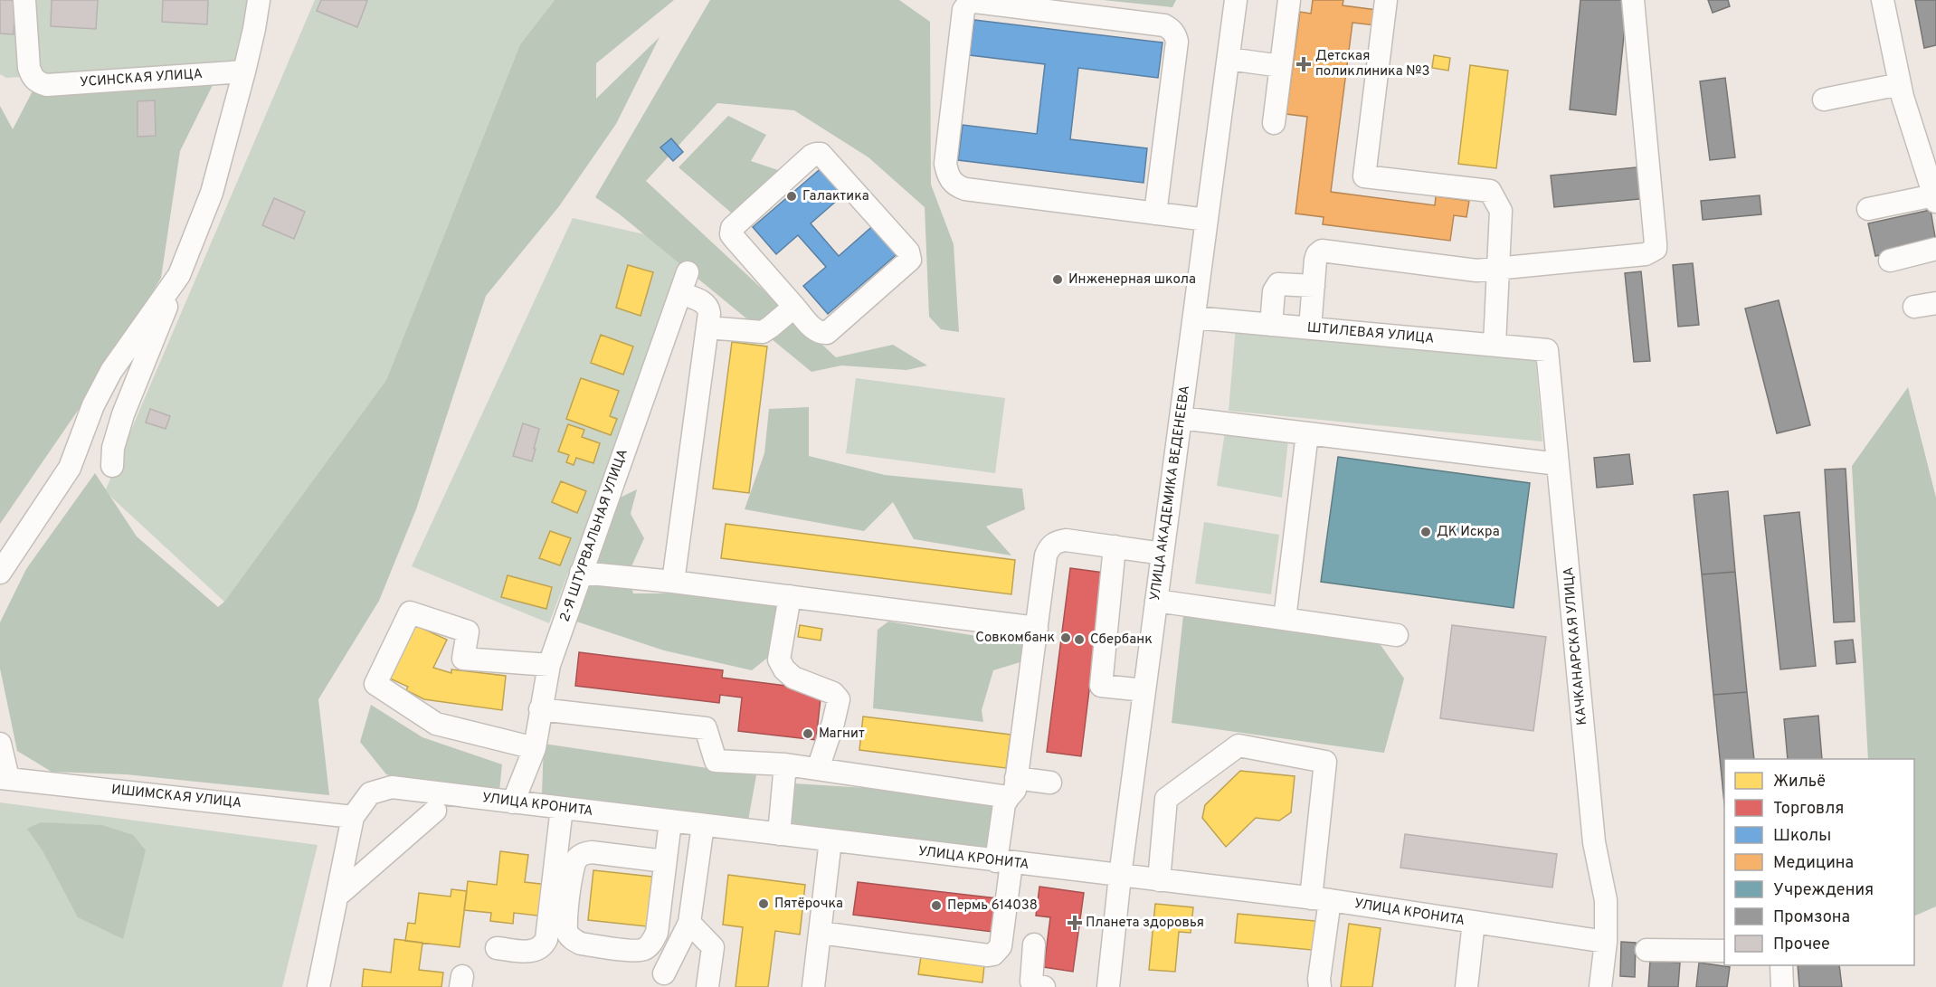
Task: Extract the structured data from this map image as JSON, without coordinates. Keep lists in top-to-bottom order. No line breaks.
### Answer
{"streets":{"street":["УСИНСКАЯ УЛИЦА","ШТИЛЕВАЯ УЛИЦА","УЛИЦА АКАДЕМИКА ВЕДЕНЕЕВА","2-Я ШТУРВАЛЬНАЯ УЛИЦА","КАЧКАНАРСКАЯ УЛИЦА","ИШИМСКАЯ УЛИЦА","УЛИЦА КРОНИТА"]},"crossings":[["ШТИЛЕВАЯ УЛИЦА","УЛИЦА АКАДЕМИКА ВЕДЕНЕЕВА"],["ШТИЛЕВАЯ УЛИЦА","КАЧКАНАРСКАЯ УЛИЦА"],["УЛИЦА АКАДЕМИКА ВЕДЕНЕЕВА","УЛИЦА КРОНИТА"],["2-Я ШТУРВАЛЬНАЯ УЛИЦА","УЛИЦА КРОНИТА"],["КАЧКАНАРСКАЯ УЛИЦА","УЛИЦА КРОНИТА"],["ИШИМСКАЯ УЛИЦА","УЛИЦА КРОНИТА"]],"places":{"health":["Детская поликлиника №3","Планета здоровья"],"other":["Галактика","Инженерная школа","ДК Искра","Совкомбанк","Сбербанк","Магнит","Пятёрочка","Пермь 614038"]},"legend":["Жильё","Торговля","Школы","Медицина","Учреждения","Промзона","Прочее"]}
